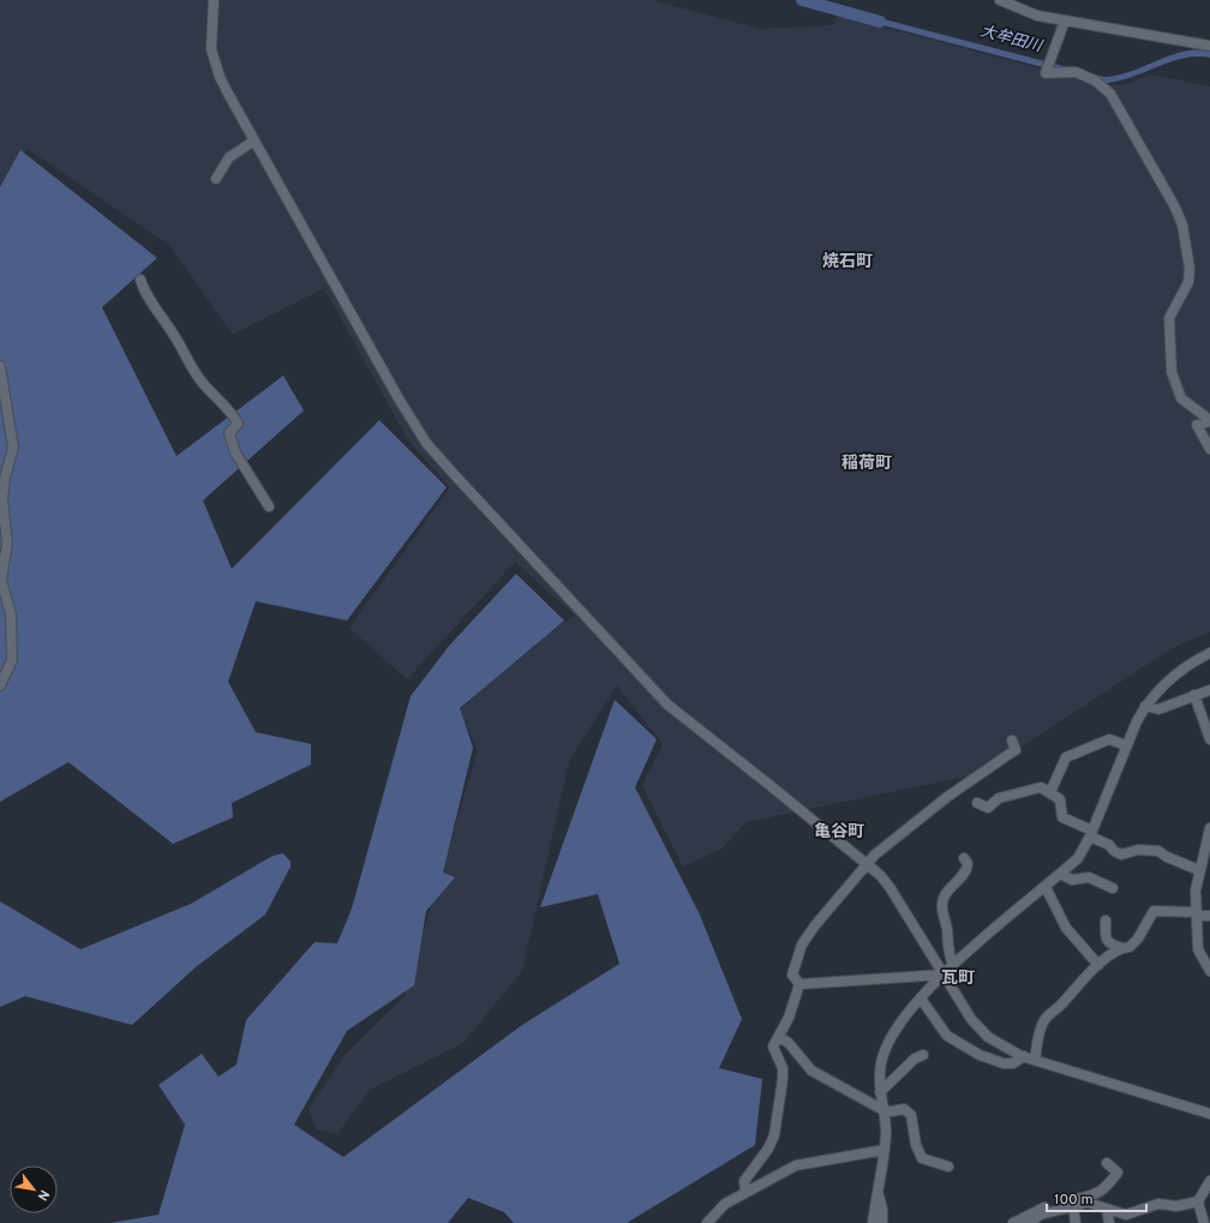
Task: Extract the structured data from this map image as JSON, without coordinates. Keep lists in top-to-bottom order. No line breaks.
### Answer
{"districts":["焼石町","稲荷町","亀谷町","瓦町"],"water":["大牟田川"],"scale_bar":"100 m","north":"bottom right"}
